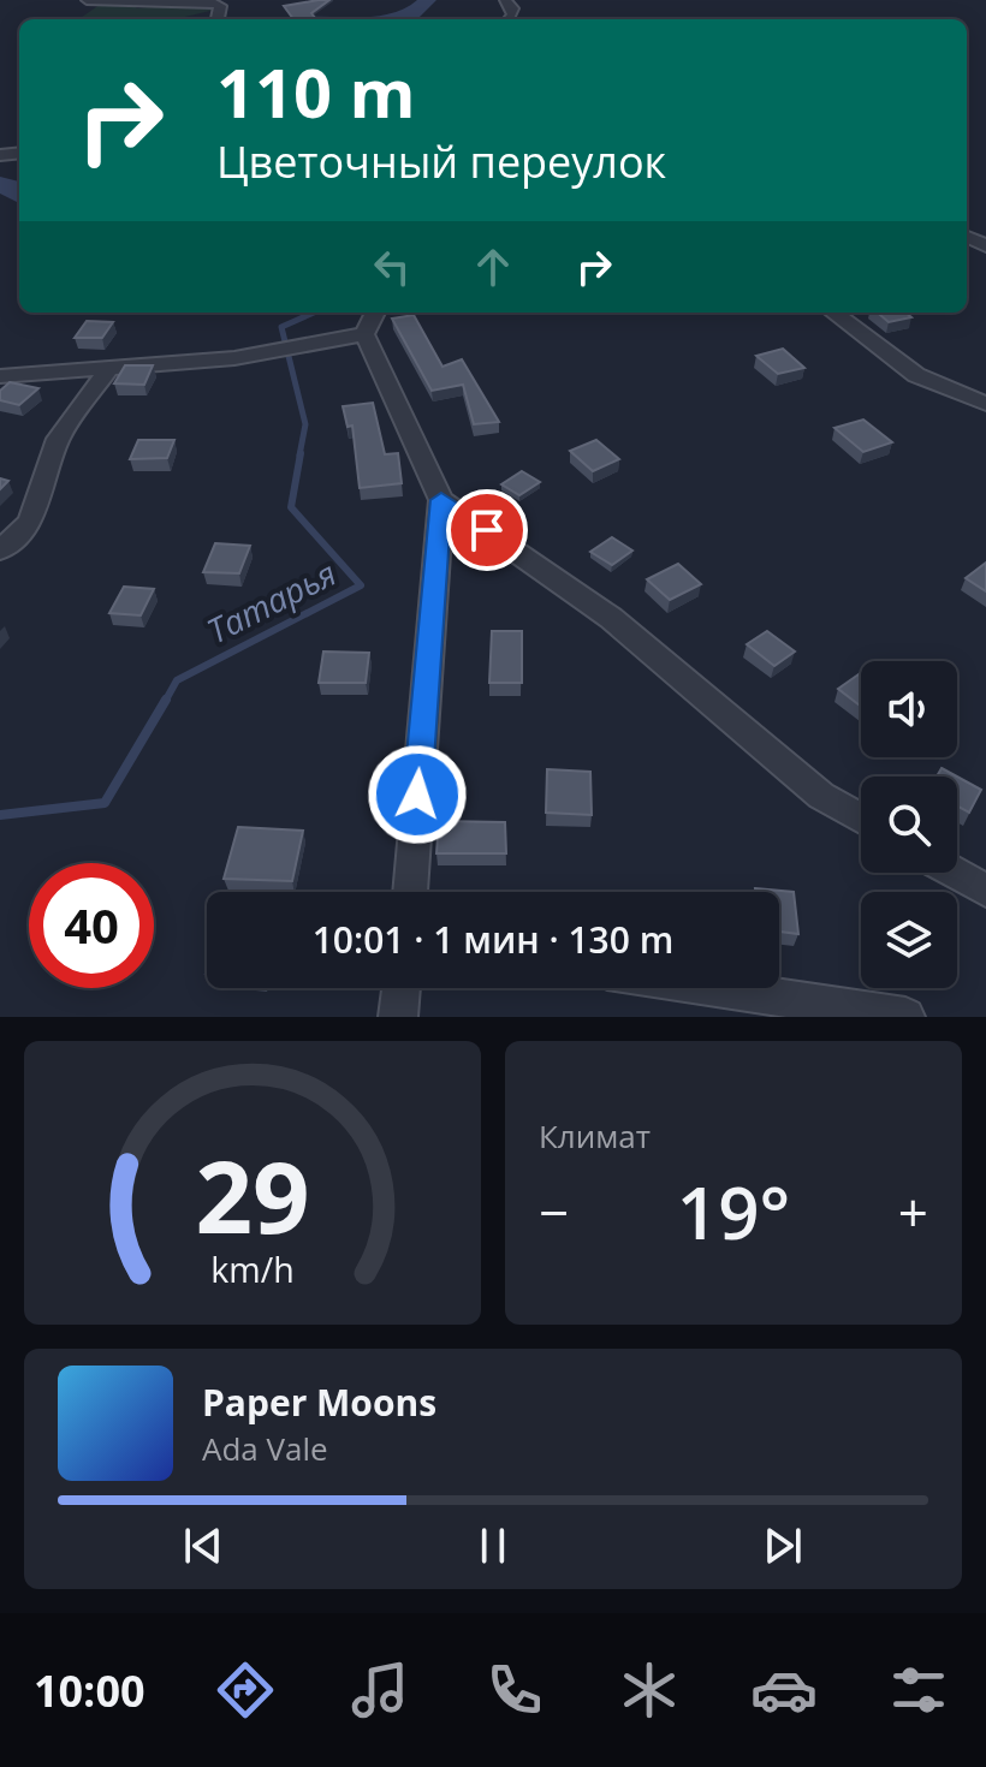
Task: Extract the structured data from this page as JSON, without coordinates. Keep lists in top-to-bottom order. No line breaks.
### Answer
{"water":["Татарья"],"page":{"turn":["110 m","Цветочный переулок"],"limit":"40","trip":"10:01 · 1 мин · 130 m","tile":"Климат","heat":["−","19°","+"],"song":["Paper Moons","Ada Vale"],"tabs":"10:00","gauge":["29","km/h"]}}
